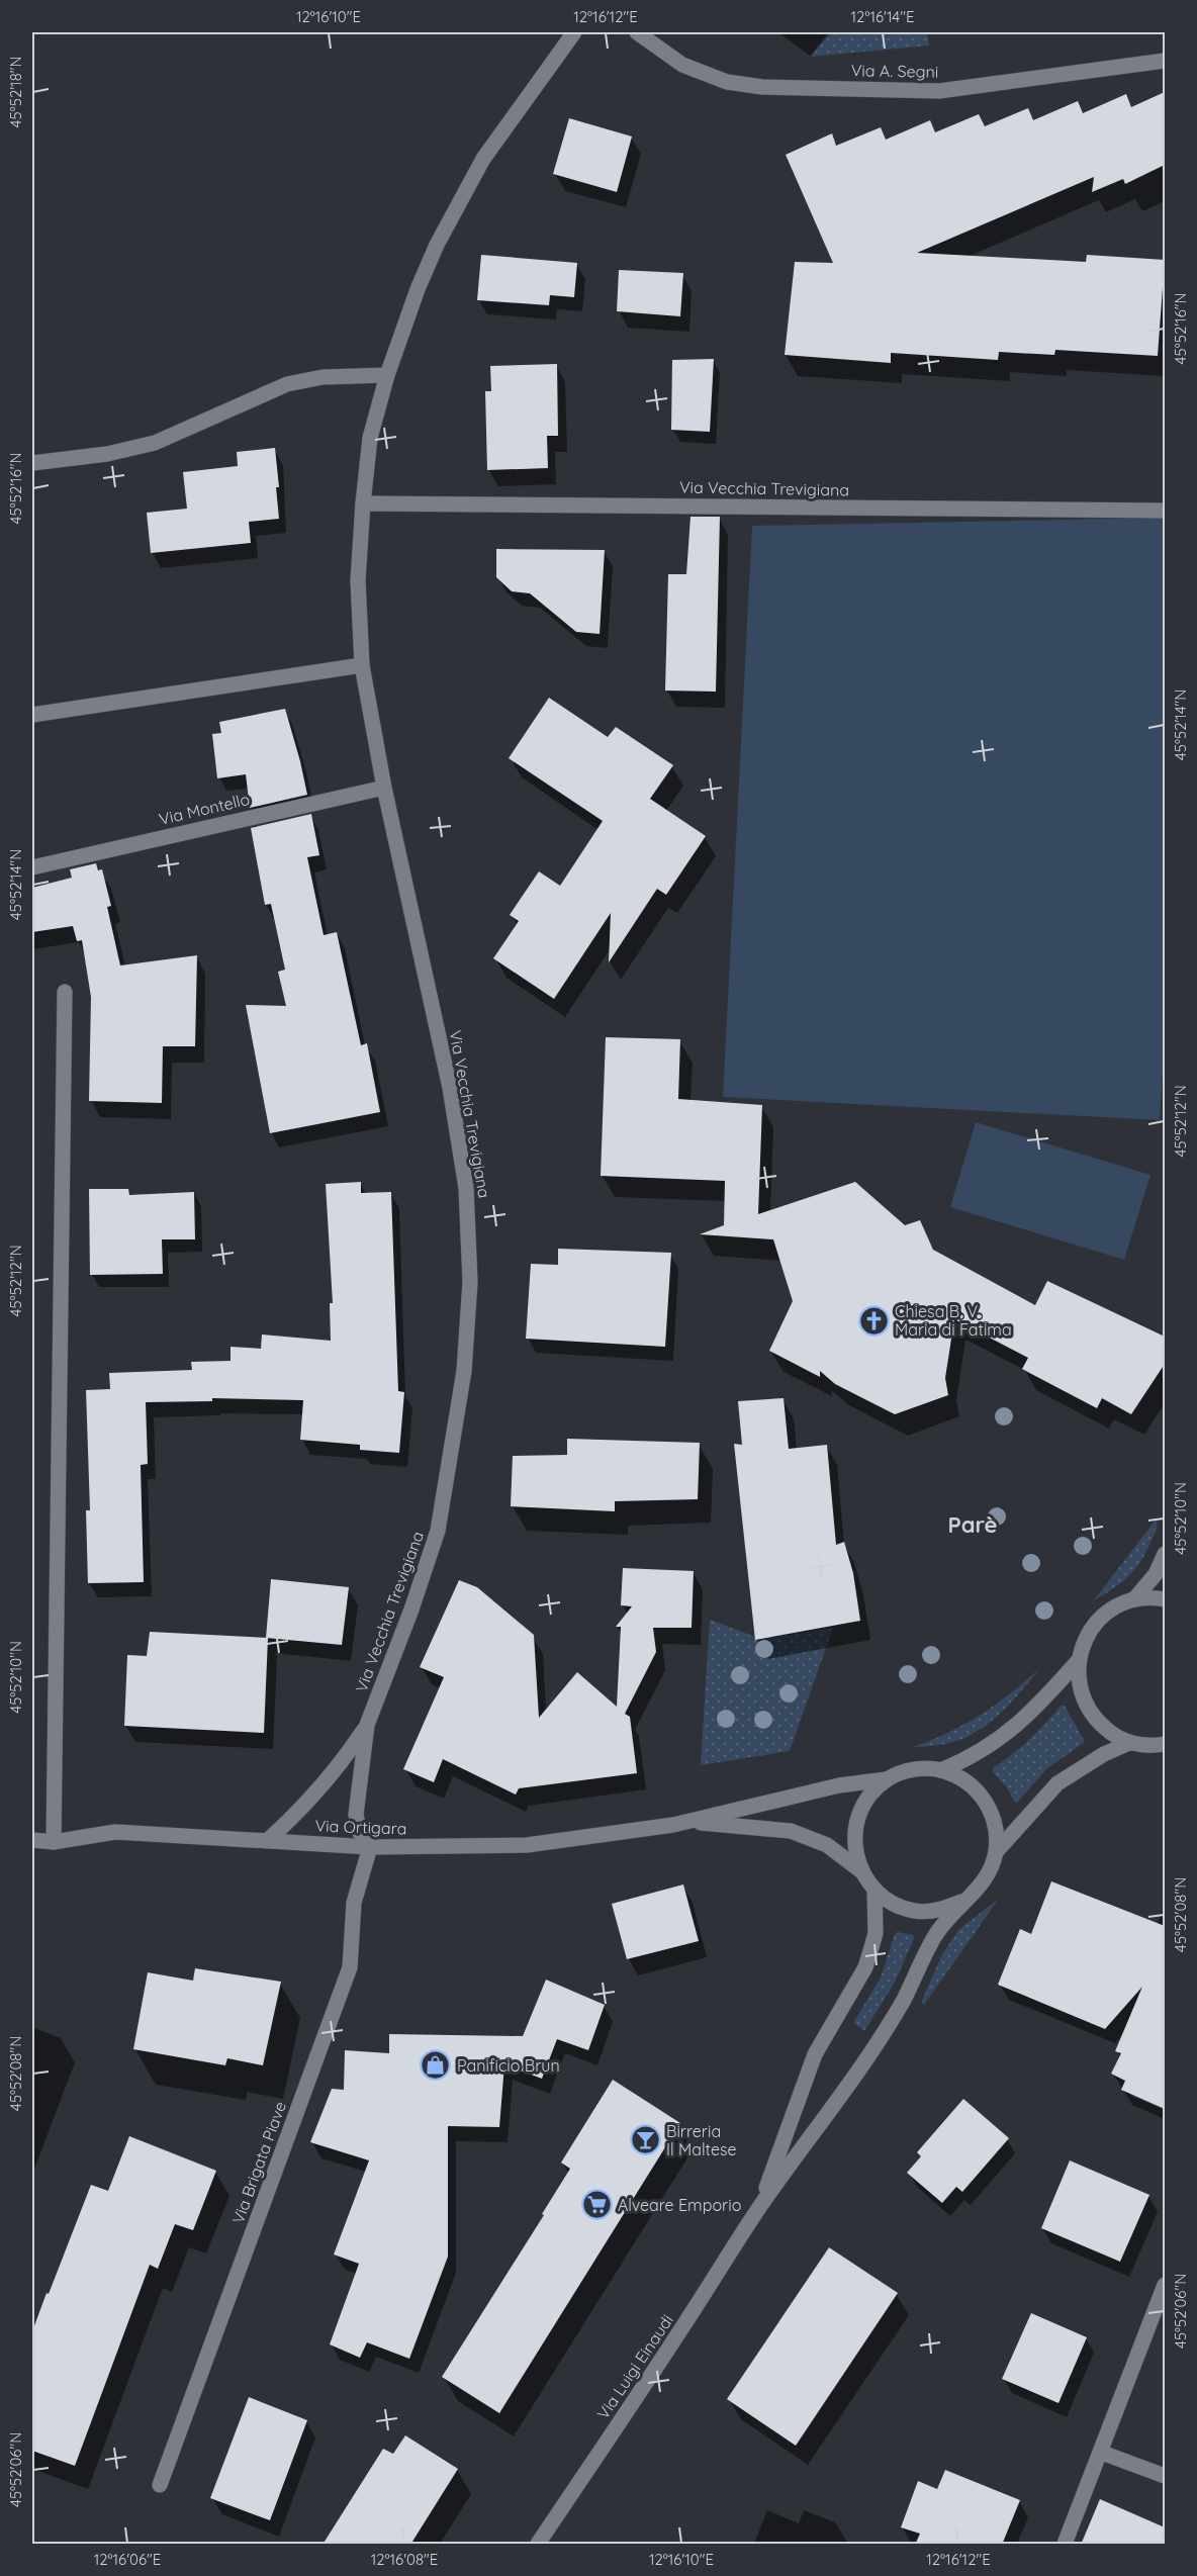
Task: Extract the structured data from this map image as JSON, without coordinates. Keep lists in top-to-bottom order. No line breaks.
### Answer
{"streets":{"street":["Via A. Segni","Via Vecchia Trevigiana","Via Montello","Via Ortigara","Via Brigata Piave","Via Luigi Einaudi"]},"crossings":[["Via Vecchia Trevigiana","Via Montello"],["Via Vecchia Trevigiana","Via Ortigara"],["Via Vecchia Trevigiana","Via Brigata Piave"],["Via Ortigara","Via Brigata Piave"],["Via Ortigara","Via Luigi Einaudi"]],"districts":["Parè"],"places":{"church":["Chiesa B. V. Maria di Fatima"],"shop":["Panificio Brun"],"bar":["Birreria Il Maltese"],"supermarket":["Alveare Emporio"]},"coordinates":["12°16'10\"E","12°16'12\"E","12°16'14\"E","45°52'18\"N","45°52'16\"N","45°52'14\"N","45°52'12\"N","45°52'10\"N","45°52'08\"N","45°52'06\"N","12°16'06\"E","12°16'08\"E"]}
